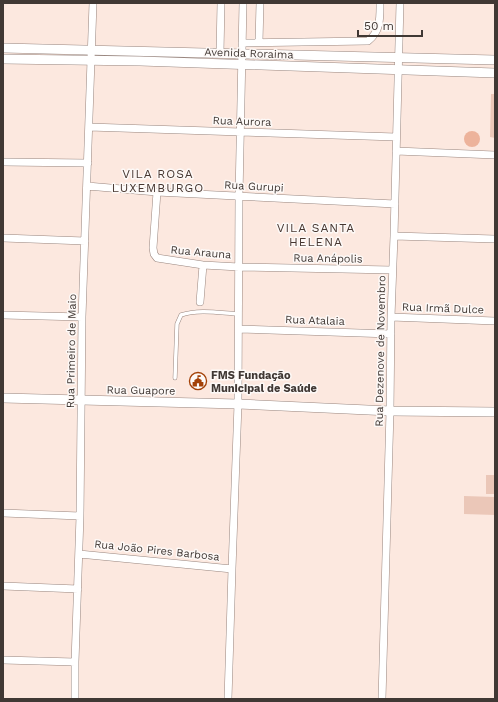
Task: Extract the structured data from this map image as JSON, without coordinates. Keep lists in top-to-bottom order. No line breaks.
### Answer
{"streets":{"street":["Avenida Roraima","Rua Aurora","Rua Gurupi","Rua Arauna","Rua Anápolis","Rua Irmã Dulce","Rua Atalaia","Rua Primeiro de Maio","Rua Dezenove de Novembro","Rua Guapore","Rua João Pires Barbosa"]},"crossings":[["Avenida Roraima","Rua Primeiro de Maio"],["Avenida Roraima","Rua Dezenove de Novembro"],["Rua Aurora","Rua Primeiro de Maio"],["Rua Aurora","Rua Dezenove de Novembro"],["Rua Gurupi","Rua Arauna"],["Rua Gurupi","Rua Primeiro de Maio"],["Rua Gurupi","Rua Dezenove de Novembro"],["Rua Arauna","Rua Anápolis"],["Rua Anápolis","Rua Dezenove de Novembro"],["Rua Irmã Dulce","Rua Dezenove de Novembro"],["Rua Atalaia","Rua Dezenove de Novembro"],["Rua Primeiro de Maio","Rua Guapore"],["Rua Primeiro de Maio","Rua João Pires Barbosa"],["Rua Dezenove de Novembro","Rua Guapore"]],"districts":["VILA ROSA LUXEMBURGO","VILA SANTA HELENA"],"places":{"public building":["FMS Fundação Municipal de Saúde"]},"scale_bar":"50 m"}
